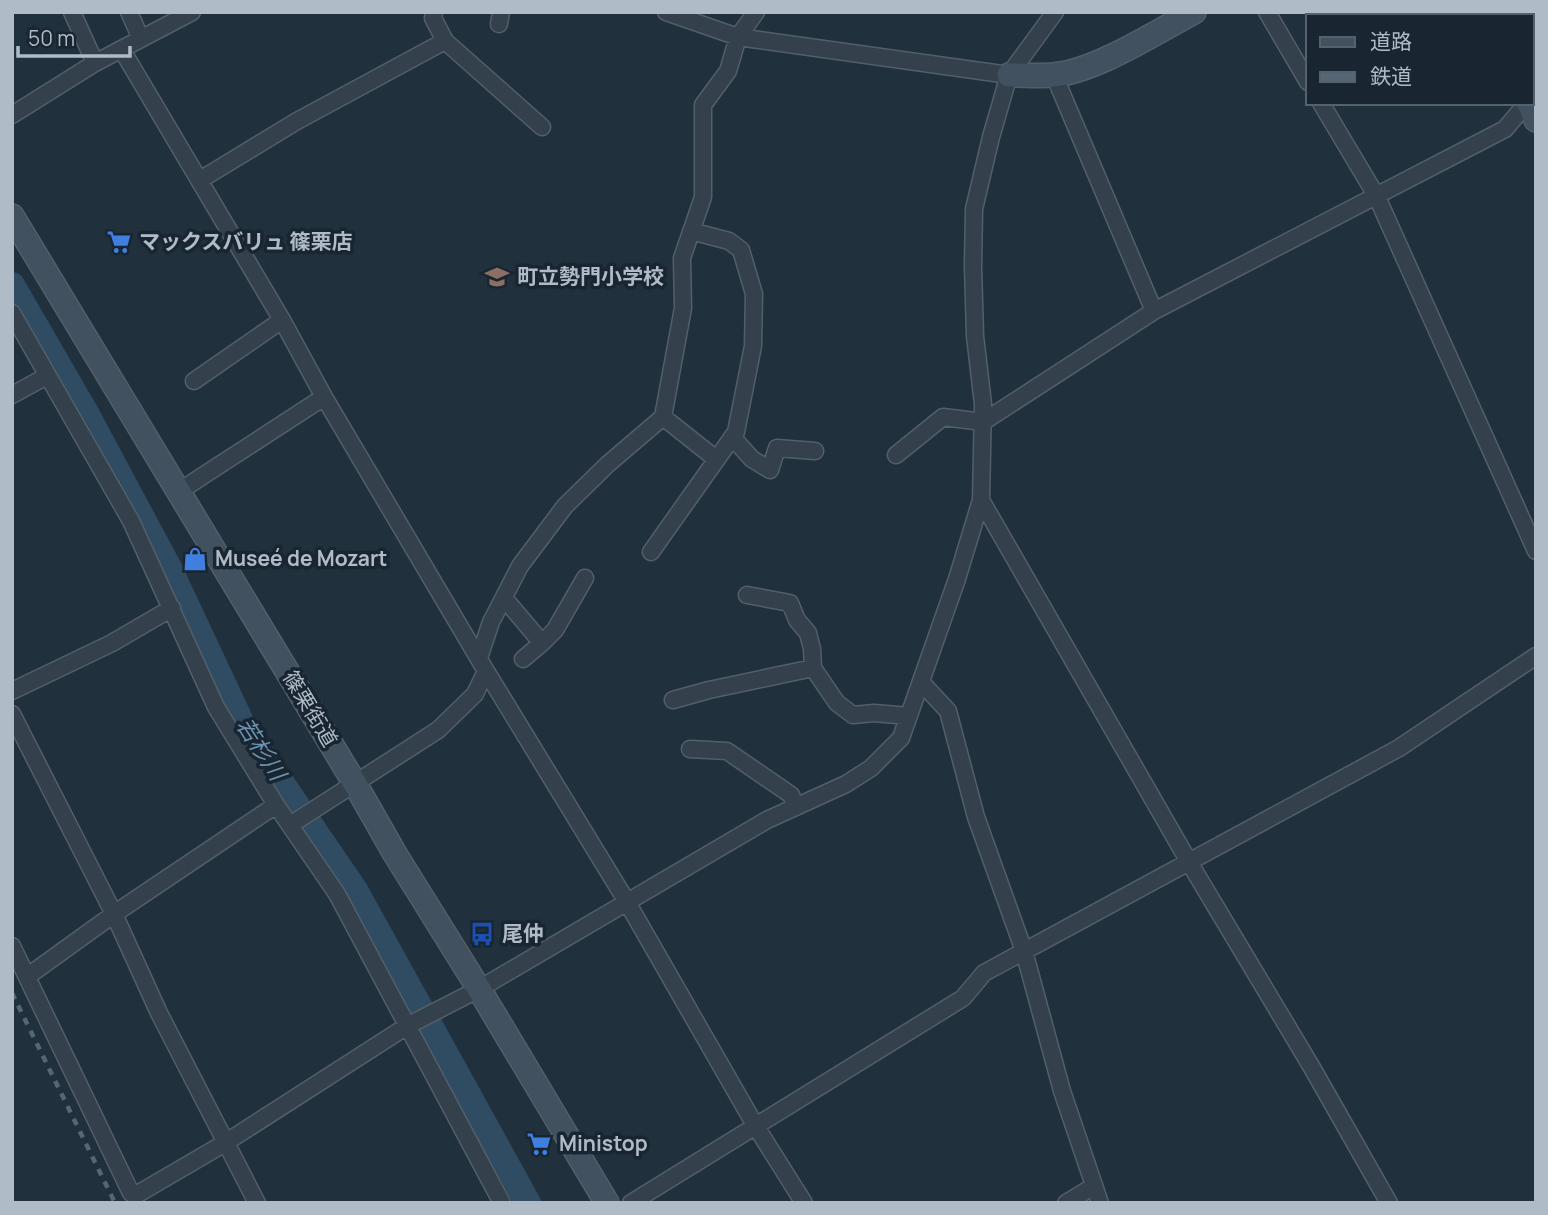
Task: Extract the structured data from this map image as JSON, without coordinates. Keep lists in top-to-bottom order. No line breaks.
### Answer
{"streets":{"main road":["篠栗街道"]},"water":["若杉川"],"places":{"supermarket":["マックスバリュ 篠栗店","Ministop"],"school or university":["町立勢門小学校"],"shop":["Museé de Mozart"],"bus stop":["尾仲"]},"legend":["道路","鉄道"],"scale_bar":"50 m"}
